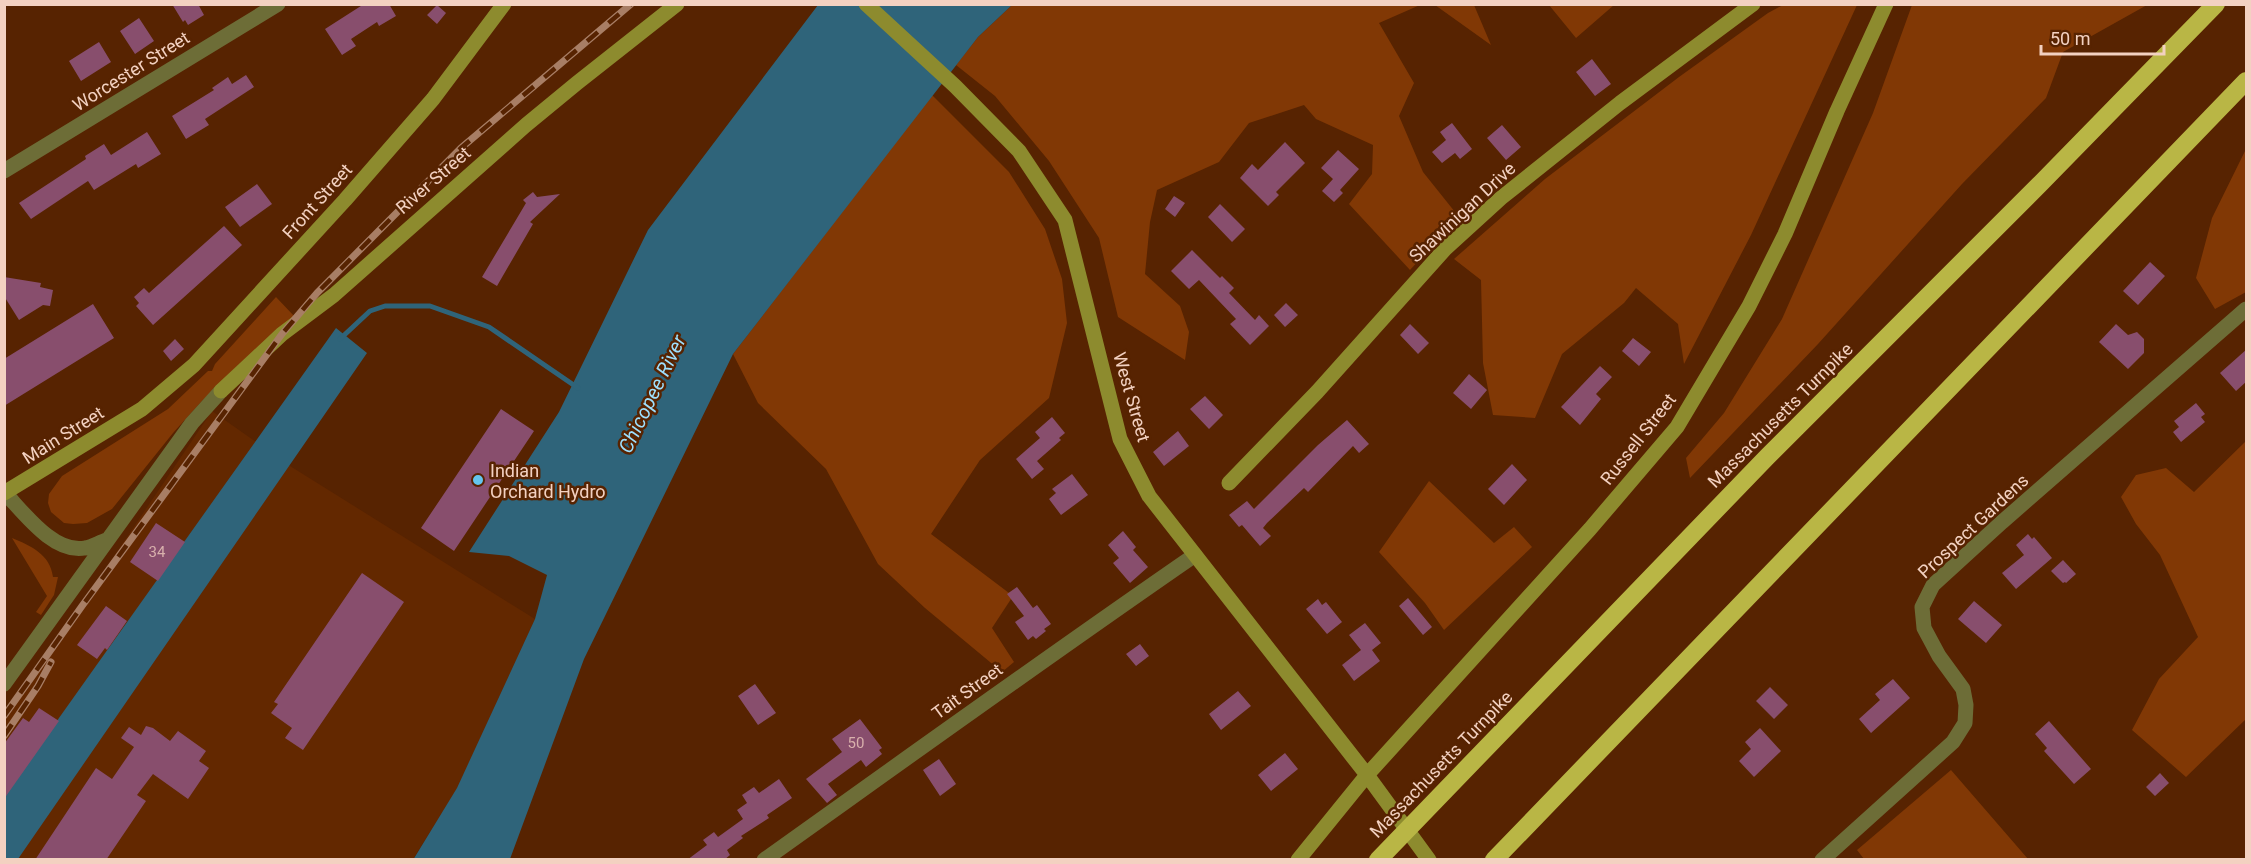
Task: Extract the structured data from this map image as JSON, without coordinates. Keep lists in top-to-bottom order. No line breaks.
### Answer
{"streets":{"highway":["Massachusetts Turnpike"],"main road":["River Street","Front Street","Shawinigan Drive","West Street","Main Street","Russell Street"],"street":["Worcester Street","Prospect Gardens","Tait Street"]},"crossings":[["Front Street","Main Street"],["West Street","Russell Street"],["West Street","Tait Street"]],"water":["Chicopee River"],"places":["Indian Orchard Hydro"],"house_numbers":["34","50"],"scale_bar":"50 m"}
